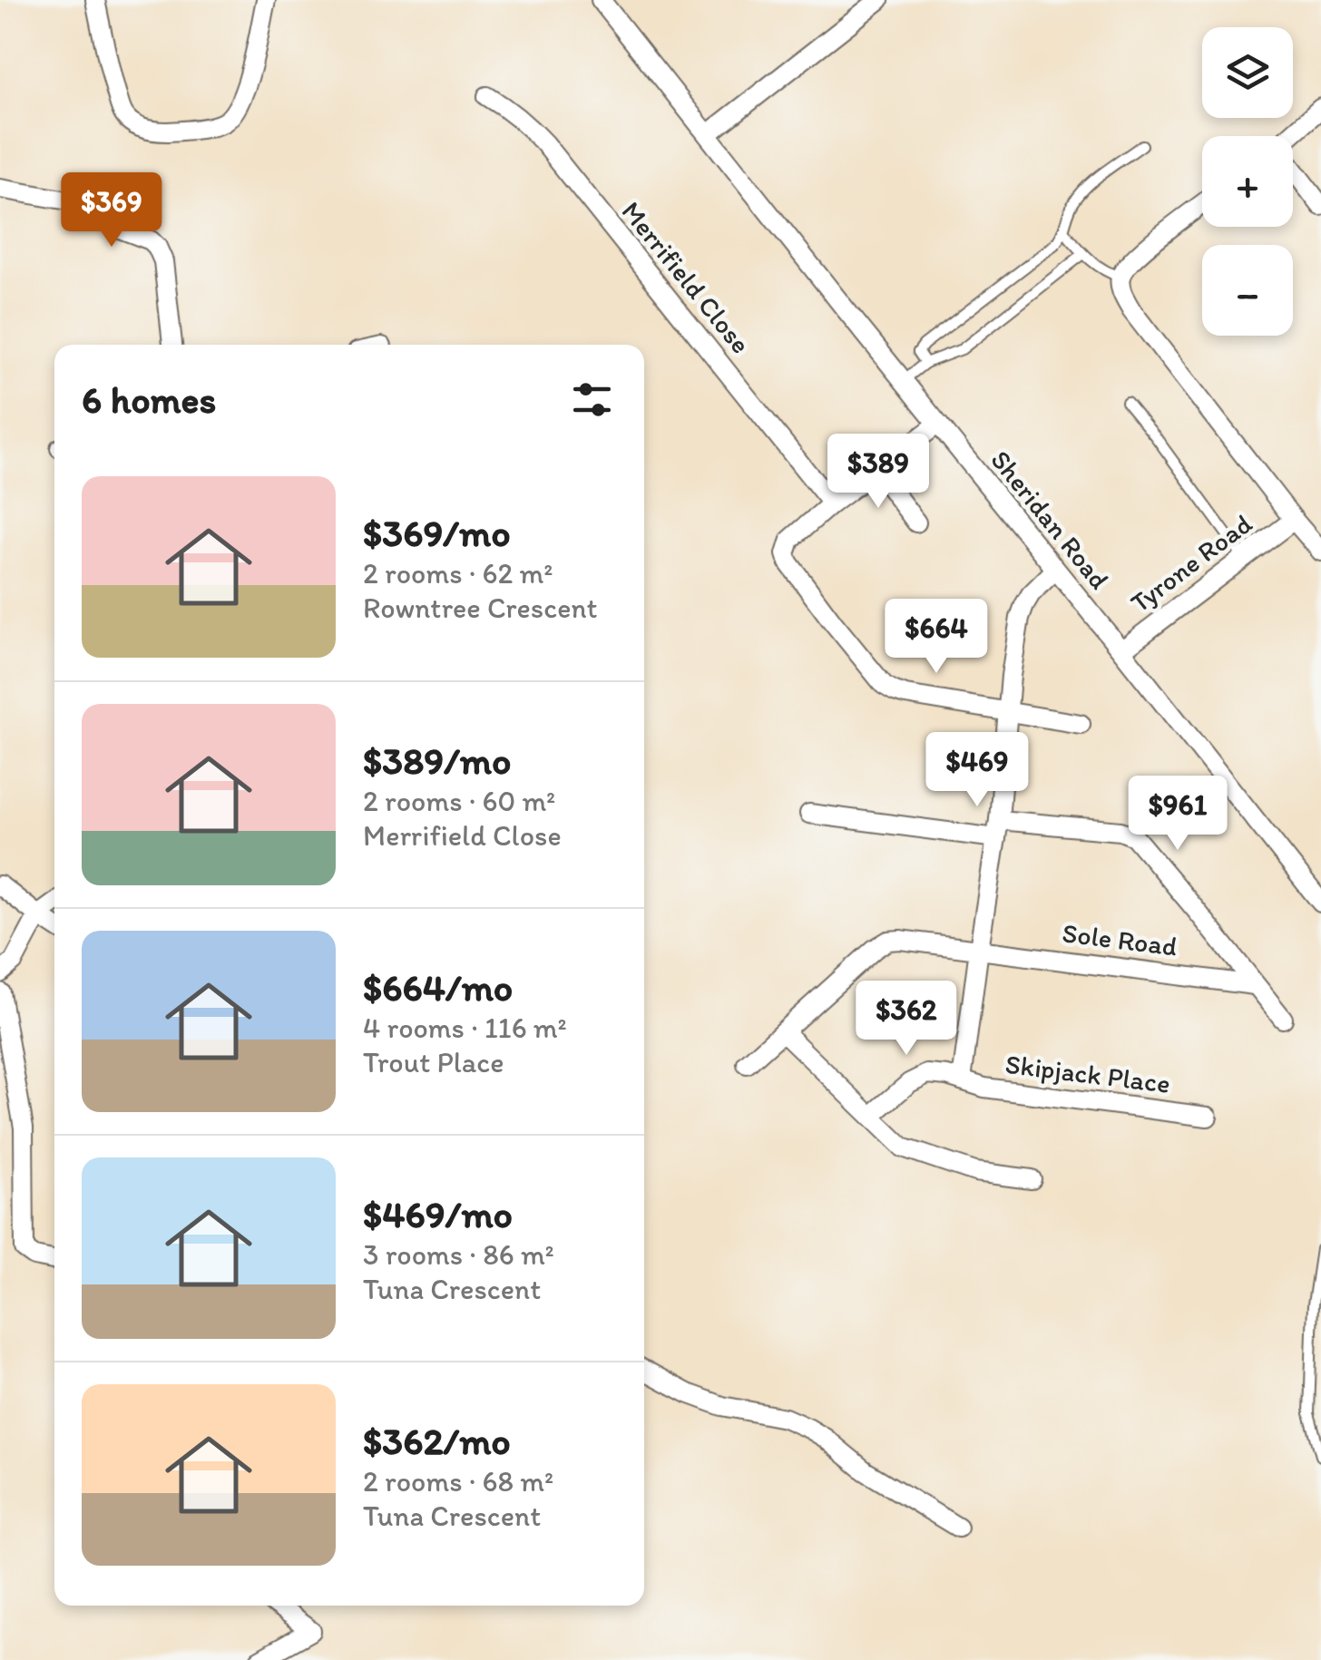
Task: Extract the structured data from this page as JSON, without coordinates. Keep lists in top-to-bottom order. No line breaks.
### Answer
{"streets":{"street":["Merrifield Close","Sheridan Road","Tyrone Road","Sole Road","Skipjack Place"]},"crossings":[["Sheridan Road","Tyrone Road"]],"page":{"map_buttons":["+","−"],"price":["$369","$389","$664","$469","$961","$362"],"heading":"6 homes","list":[{"name":"$369/mo","note":"2 rooms · 62 m² · Rowntree Crescent"},{"name":"$389/mo","note":"2 rooms · 60 m² · Merrifield Close"},{"name":"$664/mo","note":"4 rooms · 116 m² · Trout Place"},{"name":"$469/mo","note":"3 rooms · 86 m² · Tuna Crescent"},{"name":"$362/mo","note":"2 rooms · 68 m² · Tuna Crescent"}]}}
